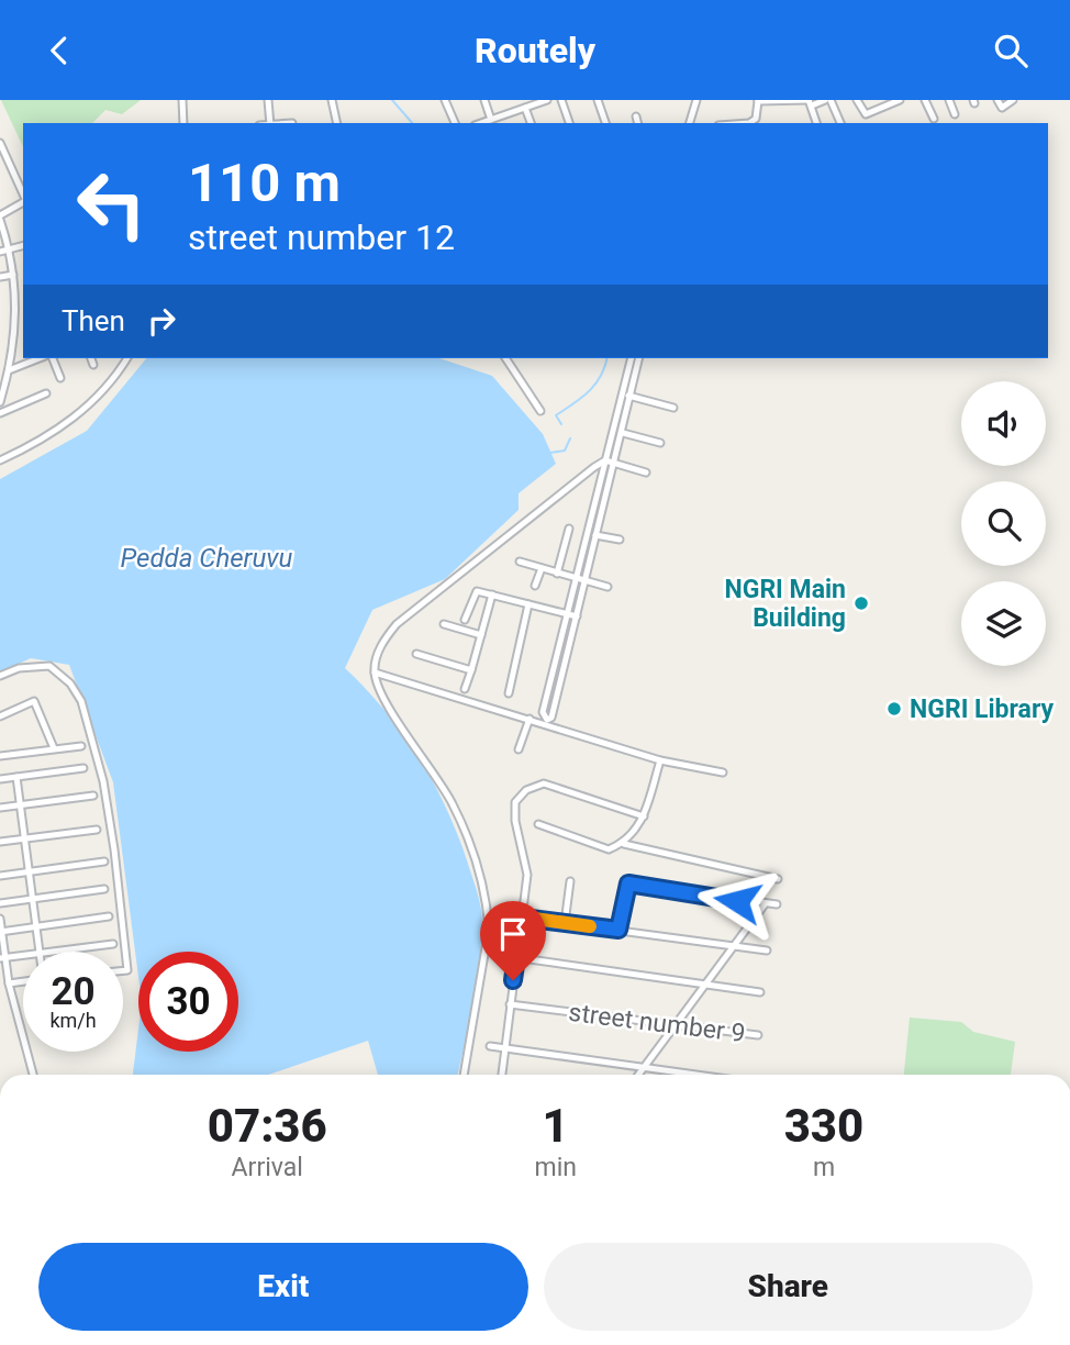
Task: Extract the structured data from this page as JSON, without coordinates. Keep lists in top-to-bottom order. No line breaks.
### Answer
{"streets":{"street":["street number 9"]},"water":["Pedda Cheruvu"],"places":["NGRI Main Building","NGRI Library"],"page":{"header":"Routely","turn":["110 m","street number 12"],"then":"Then","speed":"20 km/h","limit":"30","eta":["07:36","Arrival","1","min","330","m"],"buttons":["Exit","Share"]}}
